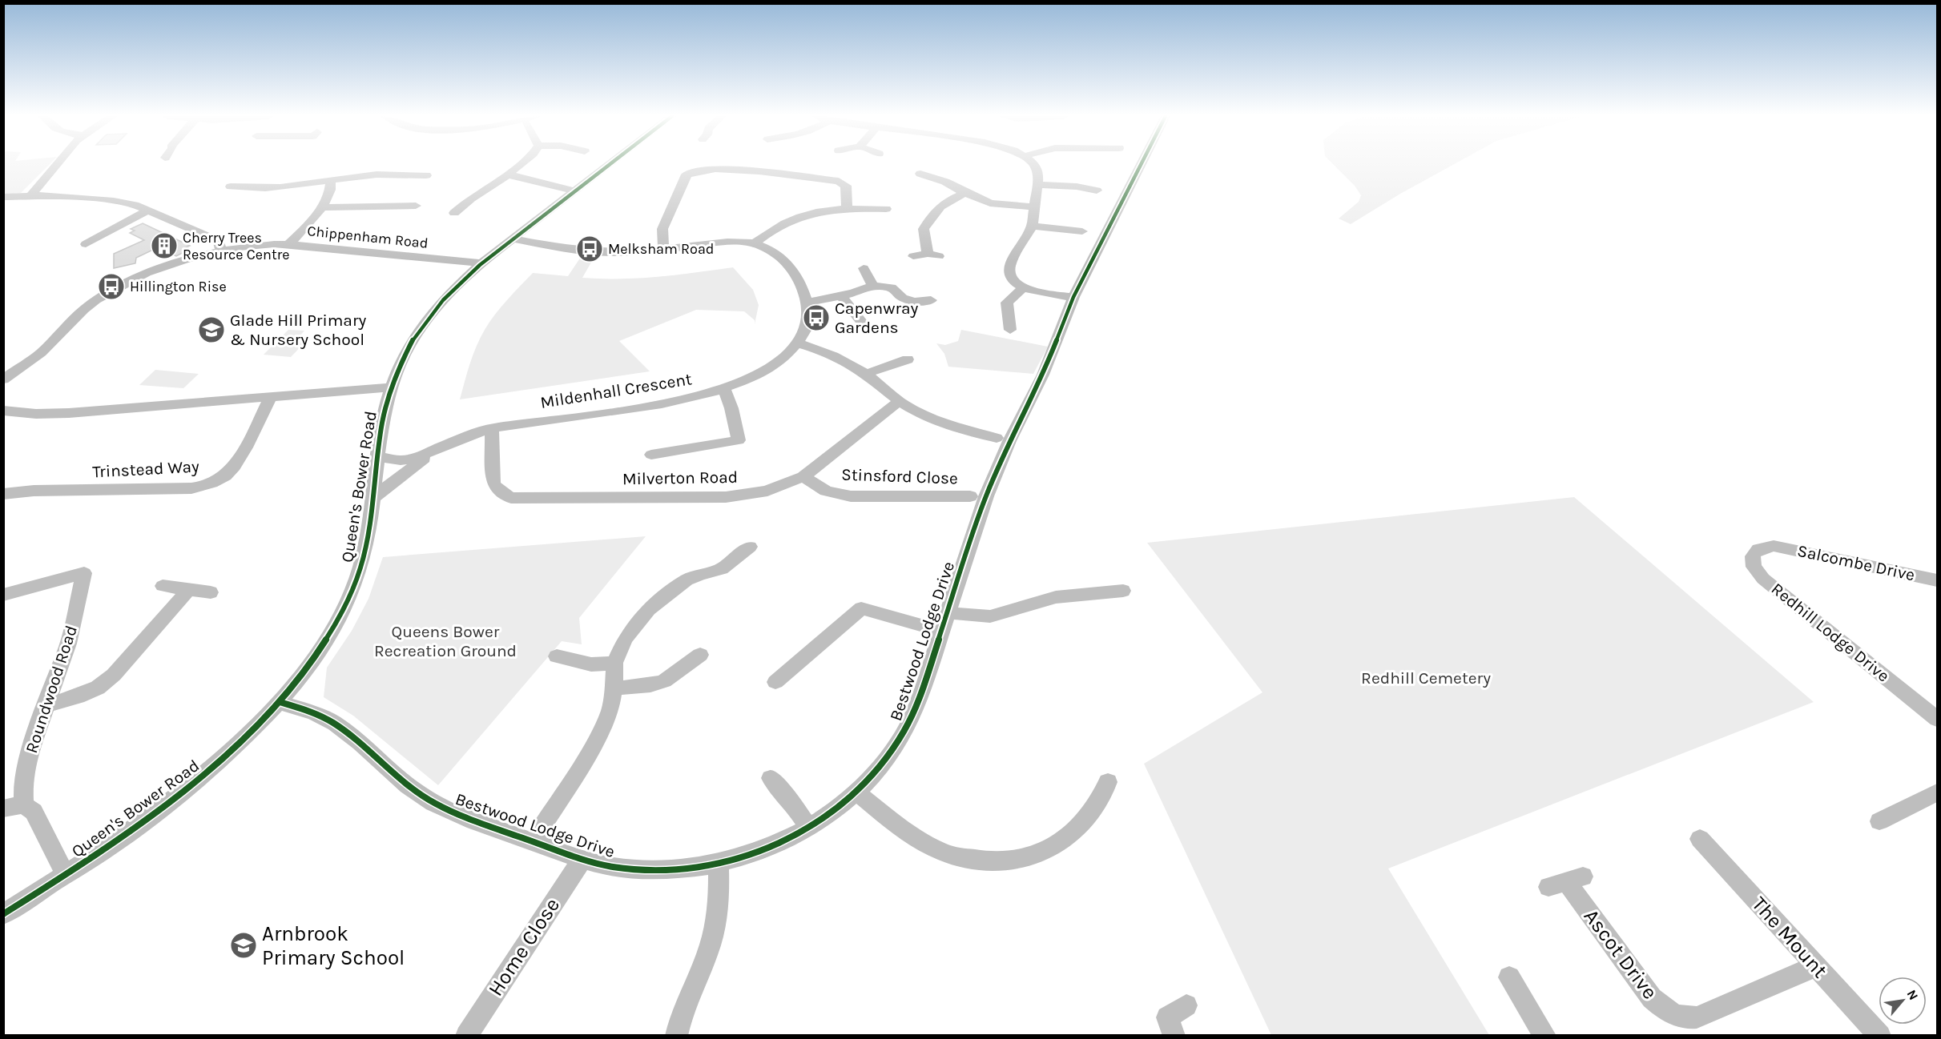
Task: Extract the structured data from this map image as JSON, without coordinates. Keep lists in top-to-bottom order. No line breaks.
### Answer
{"streets":{"street":["Chippenham Road","Mildenhall Crescent","Trinstead Way","Stinsford Close","Milverton Road","Queen's Bower Road","Salcombe Drive","Redhill Lodge Drive","Bestwood Lodge Drive","Roundwood Road","The Mount","Home Close","Ascot Drive"]},"crossings":[["Chippenham Road","Queen's Bower Road"],["Mildenhall Crescent","Milverton Road"],["Mildenhall Crescent","Queen's Bower Road"],["Stinsford Close","Milverton Road"],["Queen's Bower Road","Bestwood Lodge Drive"],["Salcombe Drive","Redhill Lodge Drive"],["Bestwood Lodge Drive","Home Close"],["The Mount","Ascot Drive"]],"parks":["Queens Bower Recreation Ground","Redhill Cemetery"],"places":{"building":["Cherry Trees Resource Centre"],"bus stop":["Melksham Road","Hillington Rise","Capenwray Gardens"],"school or university":["Glade Hill Primary & Nursery School","Arnbrook Primary School"]},"north":"top right"}
